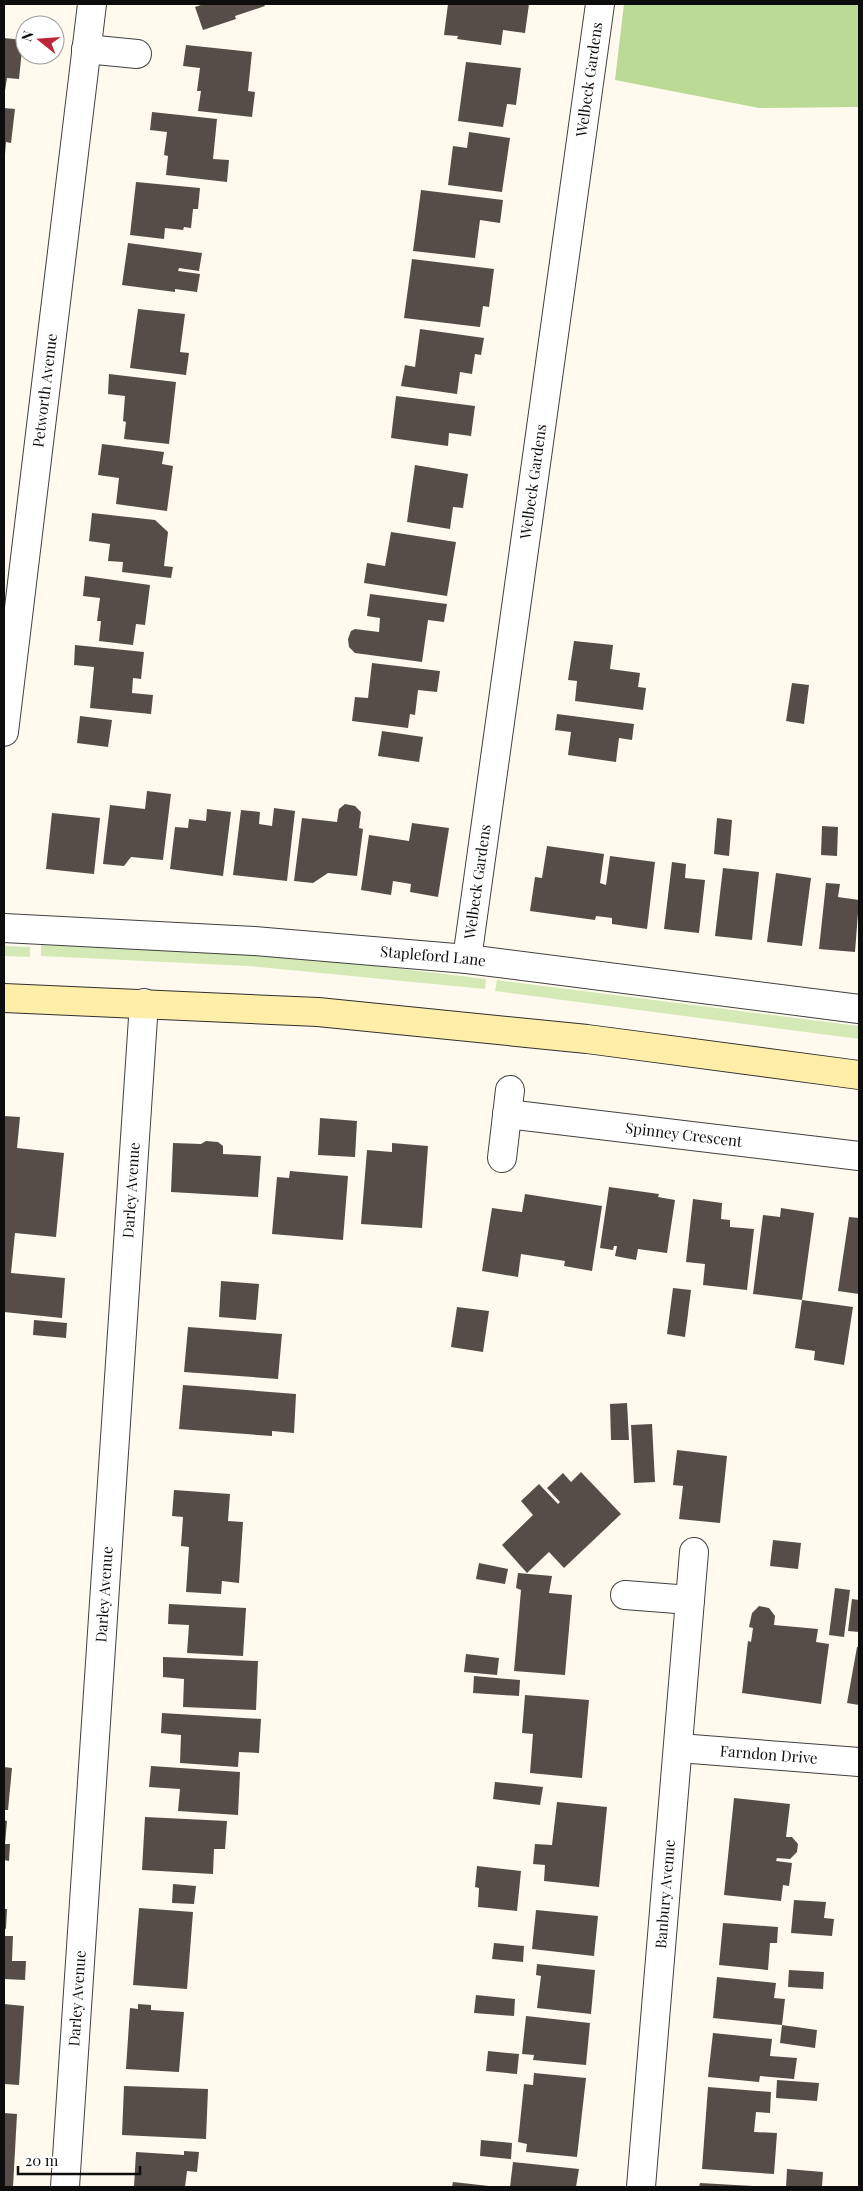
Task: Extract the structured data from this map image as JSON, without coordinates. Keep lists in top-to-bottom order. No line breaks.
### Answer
{"streets":{"street":["Welbeck Gardens","Petworth Avenue","Stapleford Lane","Spinney Crescent","Darley Avenue","Farndon Drive","Banbury Avenue"]},"crossings":[["Welbeck Gardens","Stapleford Lane"],["Farndon Drive","Banbury Avenue"]],"scale_bar":"20 m","north":"left"}
